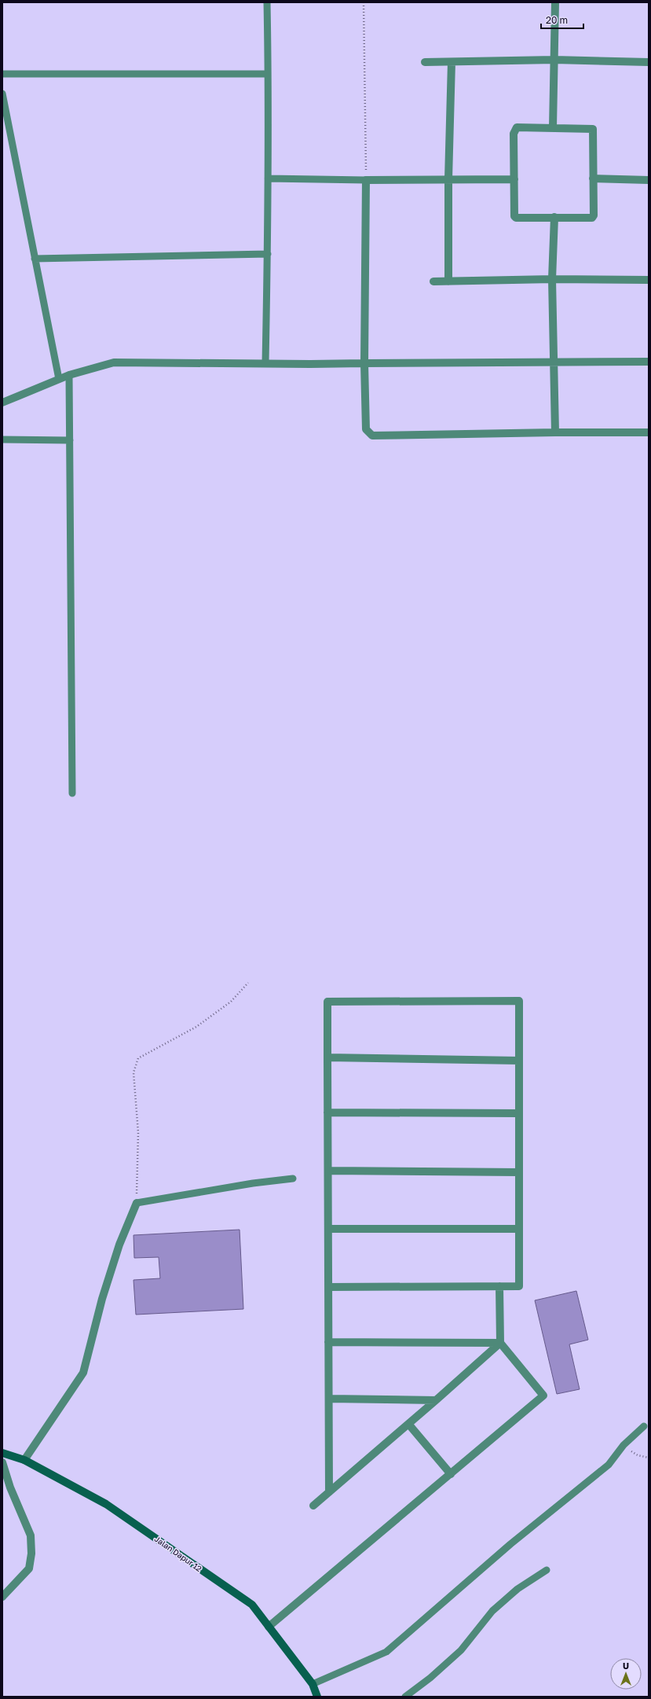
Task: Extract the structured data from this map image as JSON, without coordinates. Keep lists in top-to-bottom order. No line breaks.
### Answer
{"streets":{"street":["Jalan Dapur 12"]},"scale_bar":"20 m","north":"top"}
